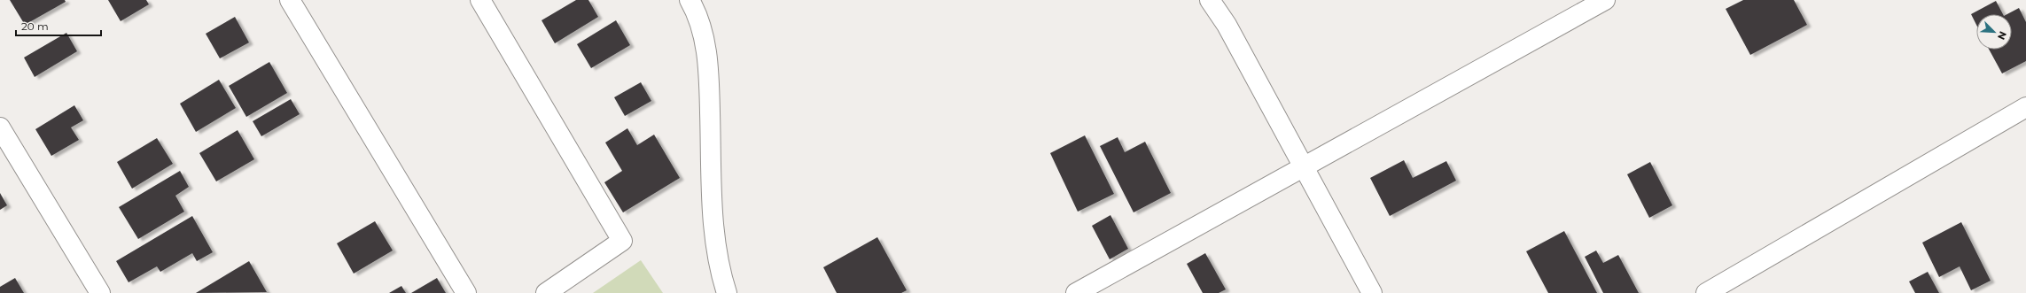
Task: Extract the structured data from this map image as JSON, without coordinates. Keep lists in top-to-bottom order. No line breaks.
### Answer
{"scale_bar":"20 m","north":"bottom right"}
